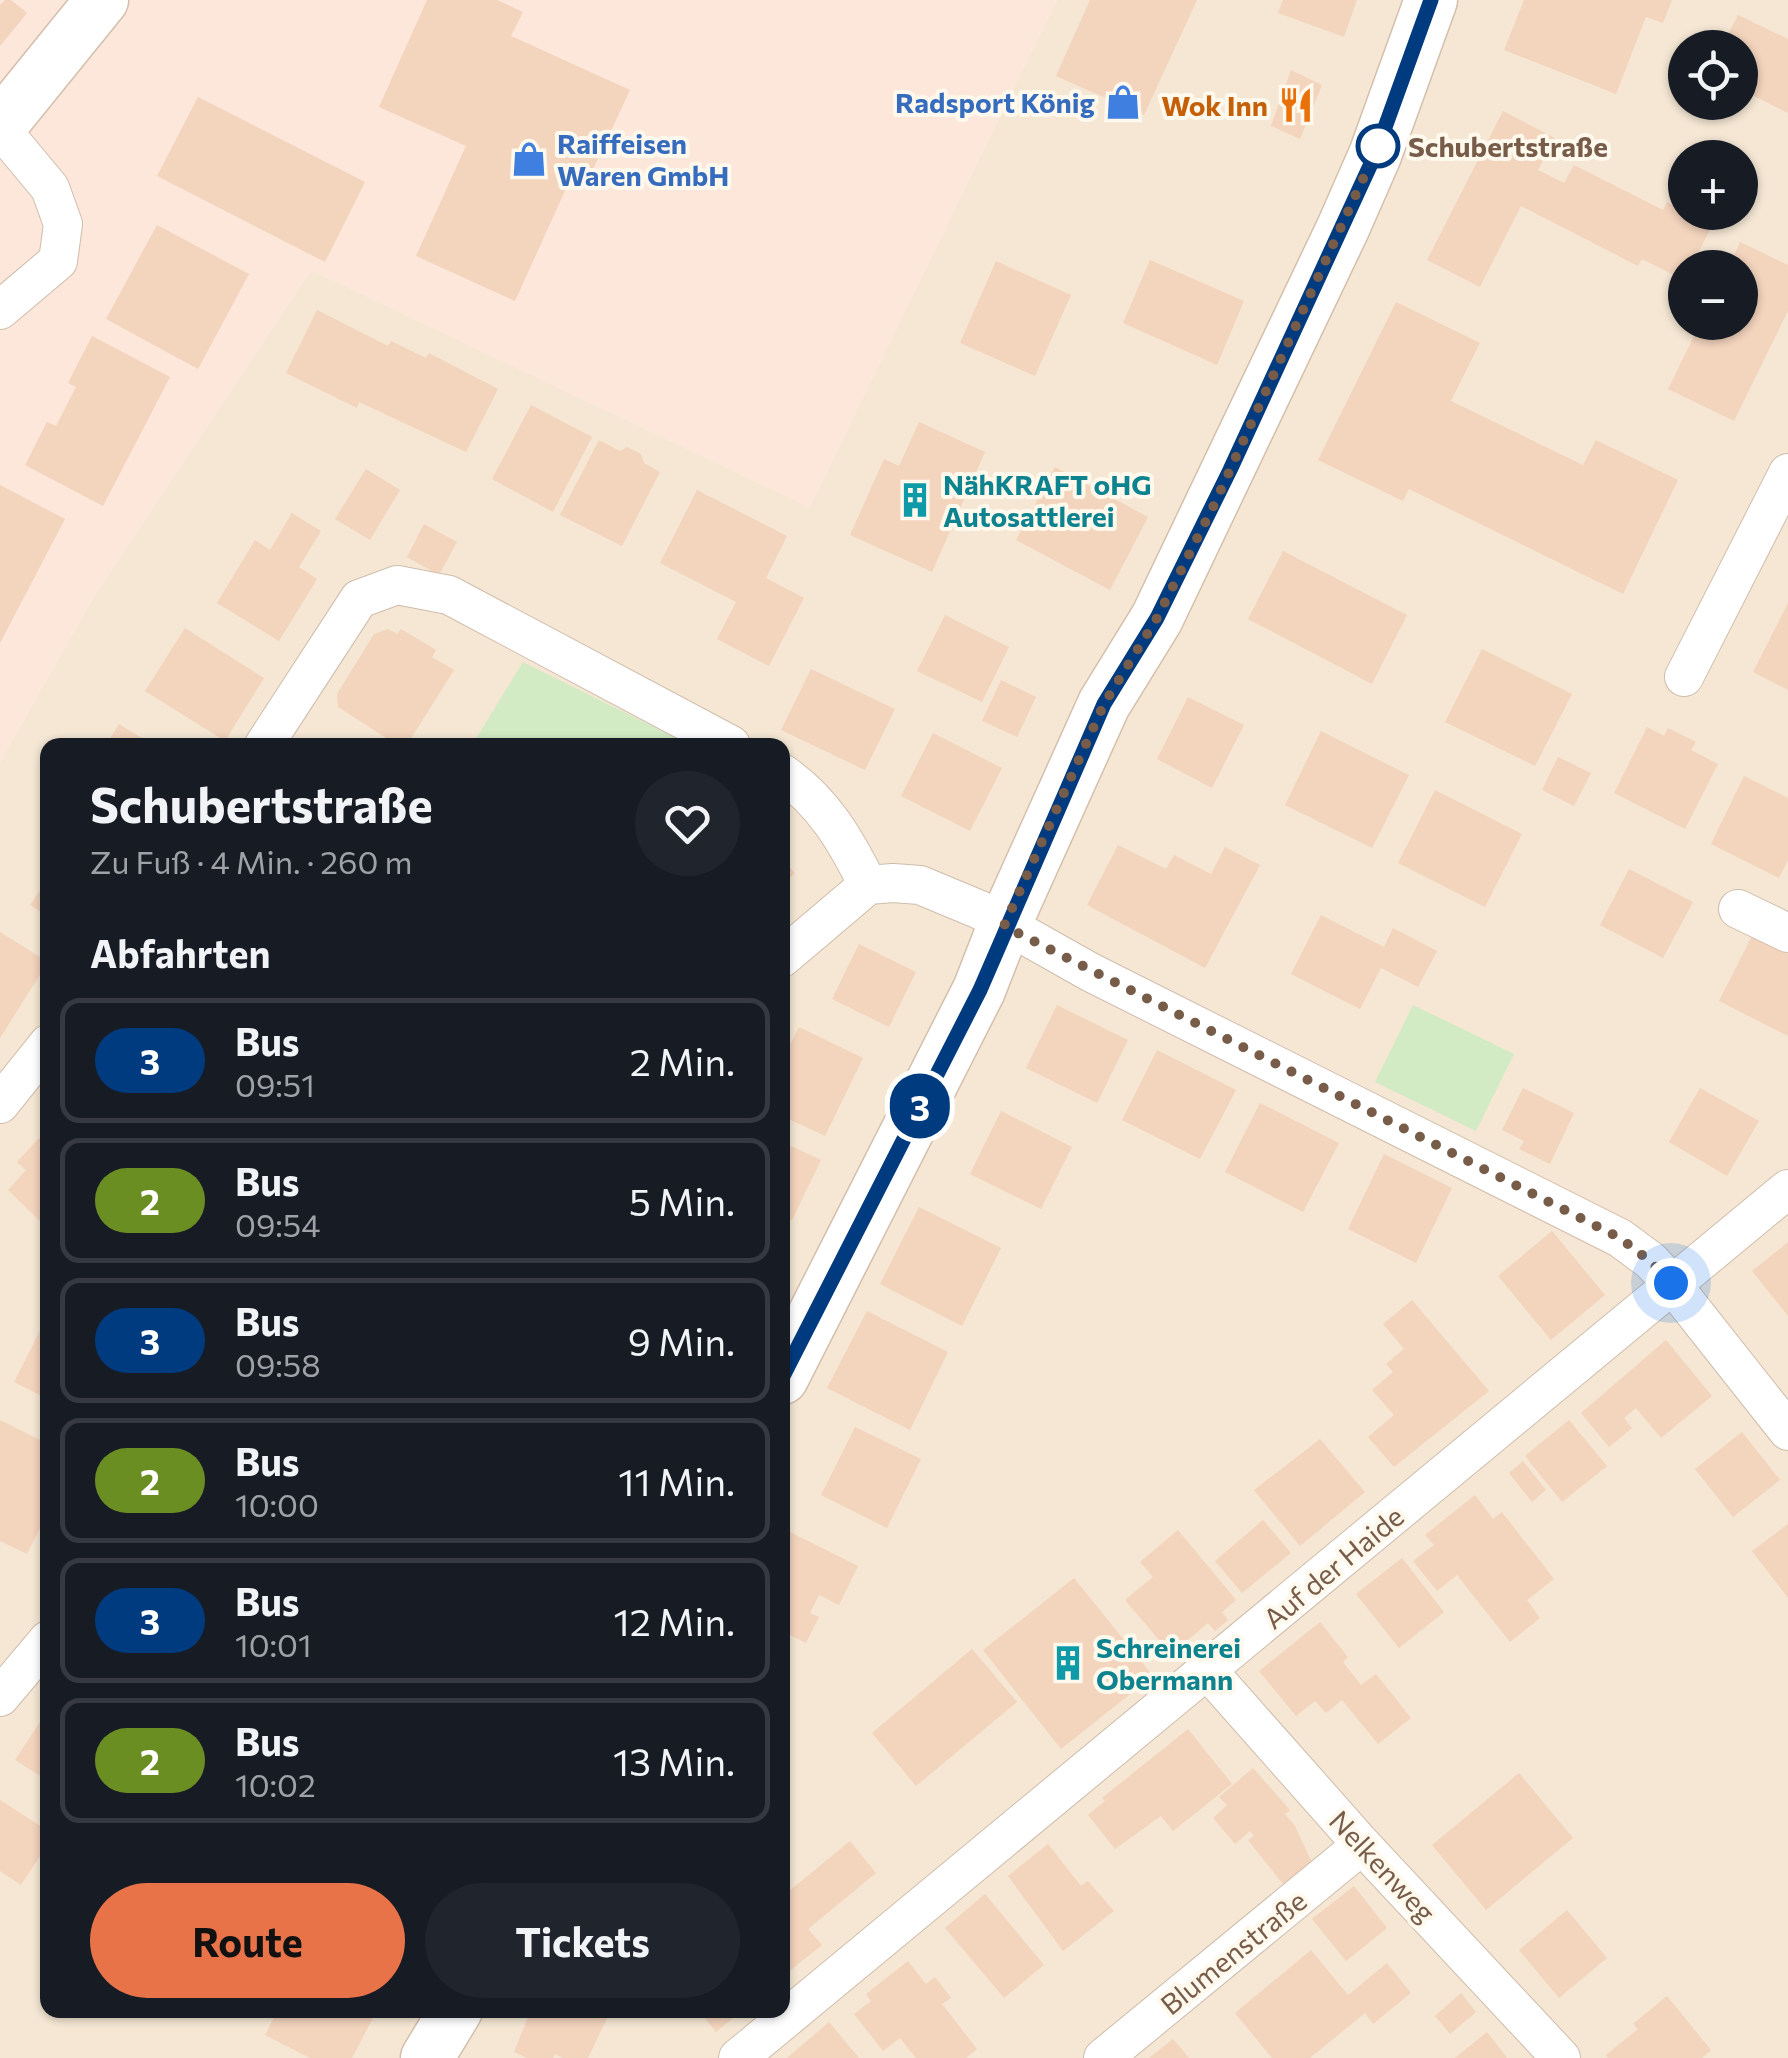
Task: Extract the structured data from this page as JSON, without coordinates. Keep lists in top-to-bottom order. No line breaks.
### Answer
{"streets":{"street":["Auf der Haide","Nelkenweg","Blumenstraße"]},"crossings":[["Auf der Haide","Nelkenweg"],["Nelkenweg","Blumenstraße"]],"places":{"shop":["Radsport König","Raiffeisen Waren GmbH"],"restaurant":["Wok Inn"],"other":["Schubertstraße"],"building":["NähKRAFT oHG Autosattlerei","Schreinerei Obermann"]},"lines":["bus line 3"],"page":{"on_map":"3","map_buttons":["+","−"],"heading":[["Schubertstraße","Zu Fuß · 4 Min. · 260 m"],"Abfahrten"],"list":[{"mark":"3","name":"Bus","note":"09:51","value":"2 Min."},{"mark":"2","name":"Bus","note":"09:54","value":"5 Min."},{"mark":"3","name":"Bus","note":"09:58","value":"9 Min."},{"mark":"2","name":"Bus","note":"10:00","value":"11 Min."},{"mark":"3","name":"Bus","note":"10:01","value":"12 Min."},{"mark":"2","name":"Bus","note":"10:02","value":"13 Min."}],"buttons":["Route","Tickets"]}}
